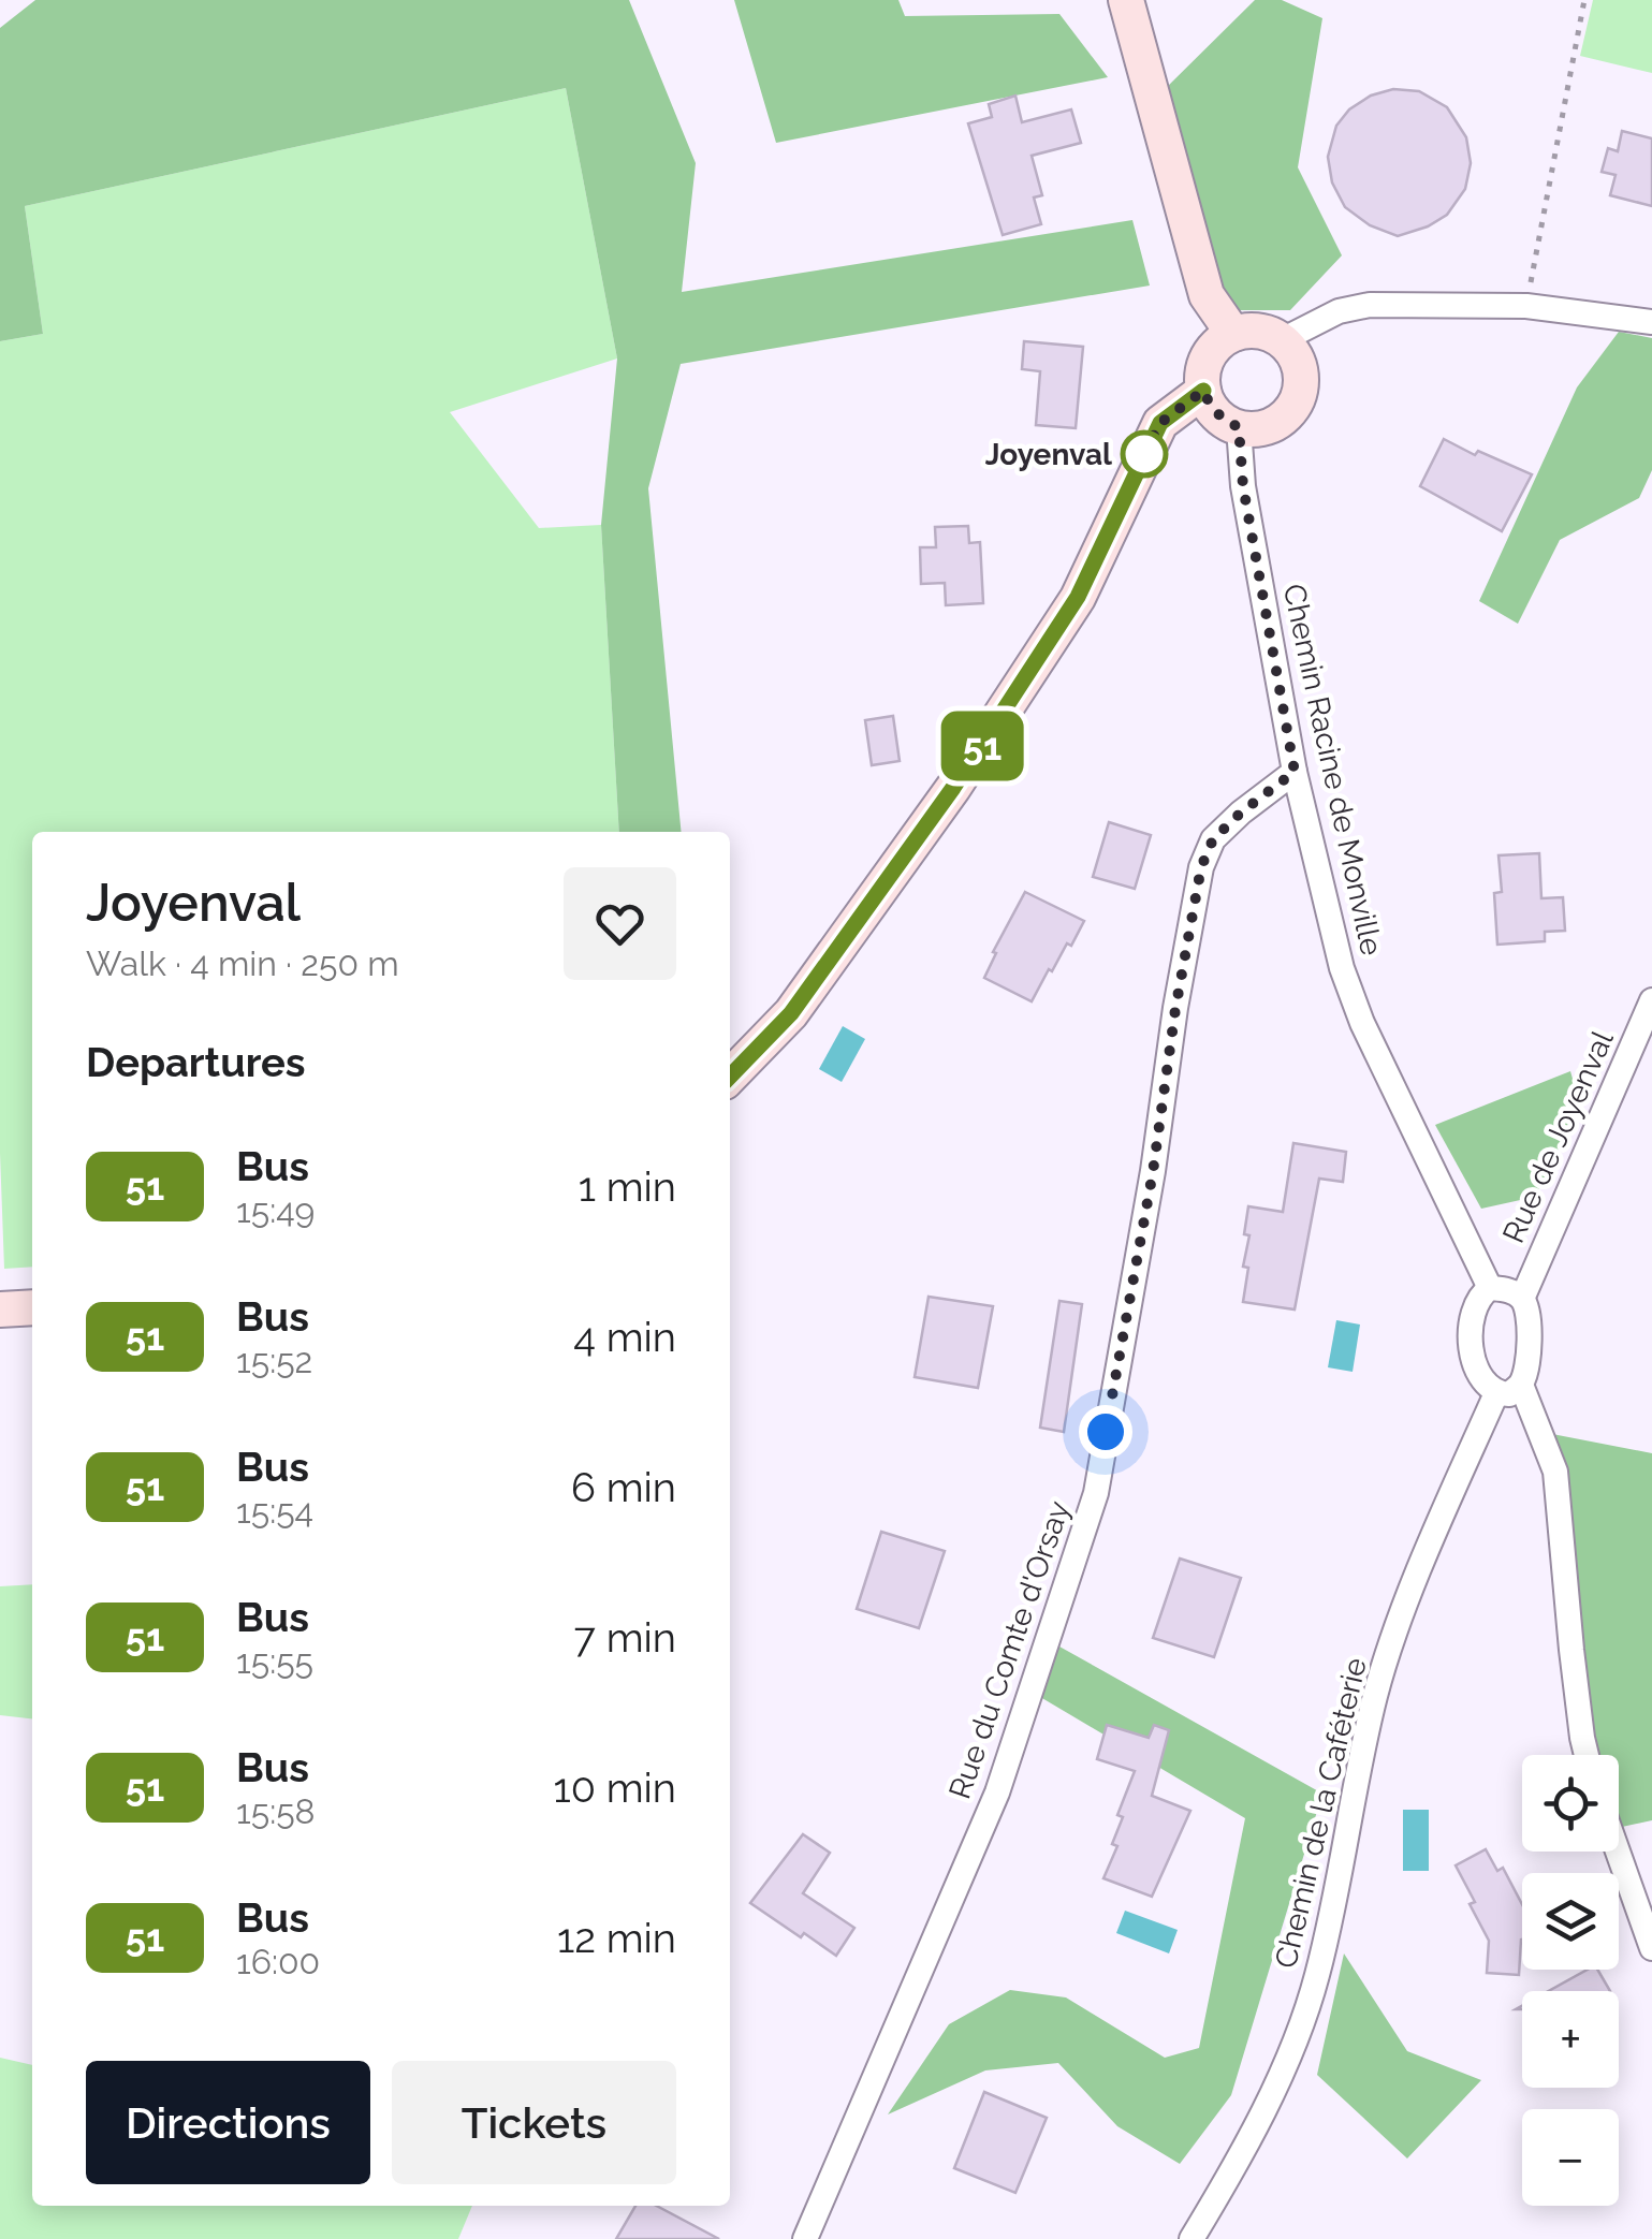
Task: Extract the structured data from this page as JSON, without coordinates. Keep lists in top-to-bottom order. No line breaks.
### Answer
{"streets":{"street":["Chemin Racine de Monville","Rue de Joyenval","Rue du Comte d'Orsay","Chemin de la Caféterie"]},"crossings":[["Chemin Racine de Monville","Rue du Comte d'Orsay"]],"places":["Joyenval"],"lines":["bus line 51"],"page":{"on_map":"51","heading":[["Joyenval","Walk · 4 min · 250 m"],"Departures"],"list":[{"mark":"51","name":"Bus","note":"15:49","value":"1 min"},{"mark":"51","name":"Bus","note":"15:52","value":"4 min"},{"mark":"51","name":"Bus","note":"15:54","value":"6 min"},{"mark":"51","name":"Bus","note":"15:55","value":"7 min"},{"mark":"51","name":"Bus","note":"15:58","value":"10 min"},{"mark":"51","name":"Bus","note":"16:00","value":"12 min"}],"map_buttons":["+","−"],"buttons":["Directions","Tickets"]}}
